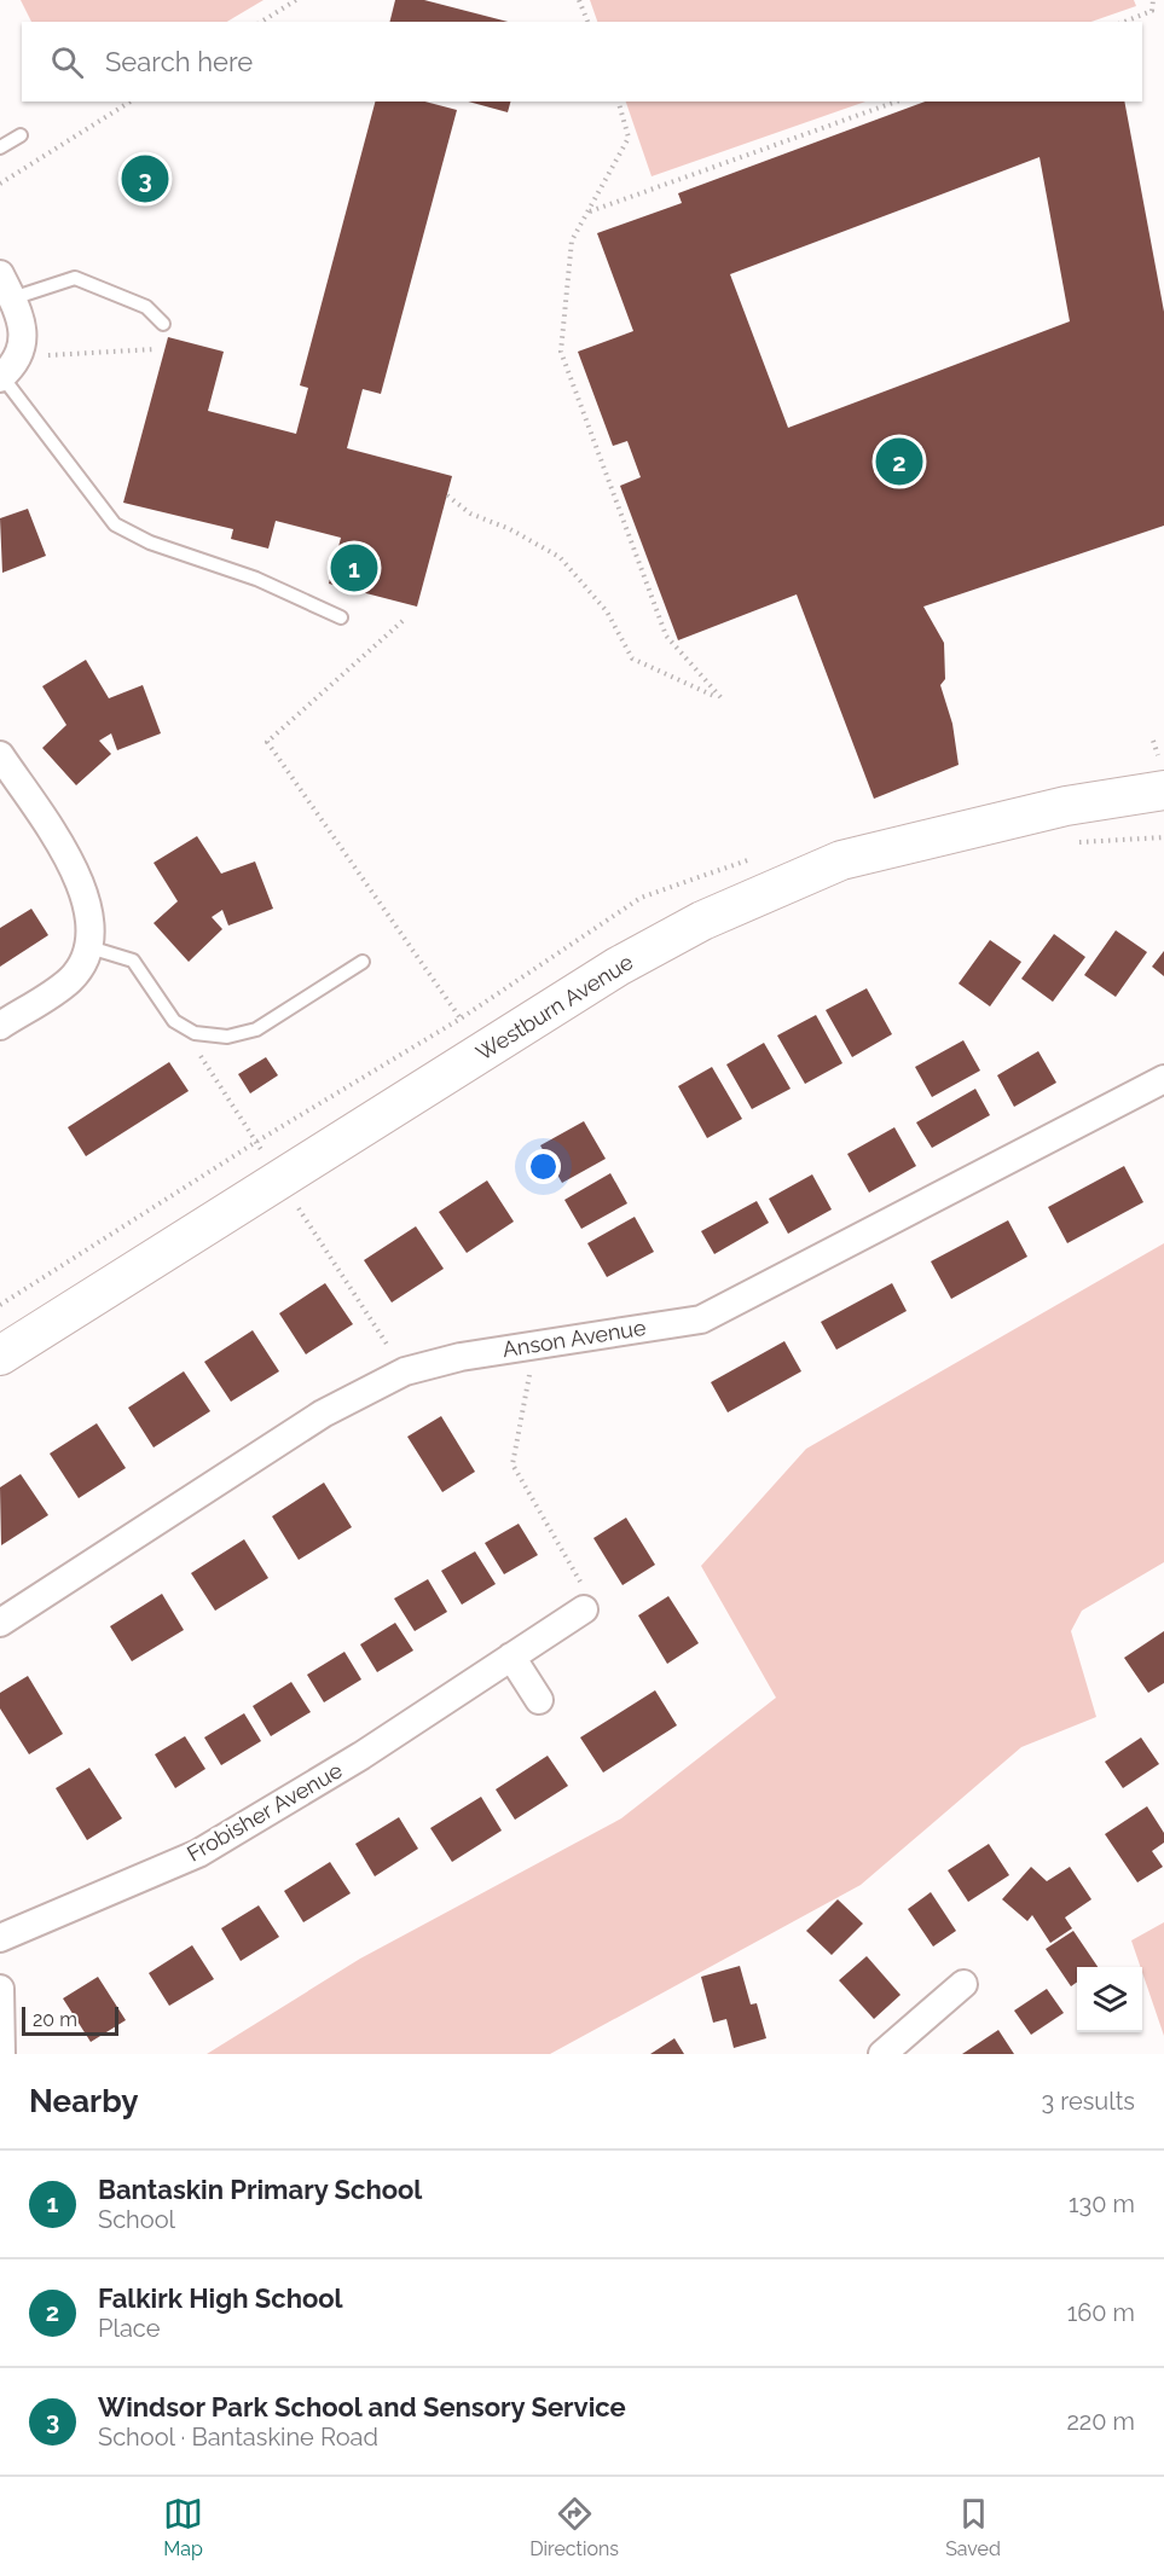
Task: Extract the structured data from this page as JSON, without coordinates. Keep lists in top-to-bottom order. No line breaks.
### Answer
{"streets":{"main road":["Westburn Avenue"],"street":["Anson Avenue","Frobisher Avenue"]},"scale_bar":"20 m","page":{"search":"Search here","pins":["3","2","1"],"scale":"20 m","heading":["Nearby","3 results"],"list":[{"mark":"1","name":"Bantaskin Primary School","note":"School","value":"130 m"},{"mark":"2","name":"Falkirk High School","note":"Place","value":"160 m"},{"mark":"3","name":"Windsor Park School and Sensory Service","note":"School · Bantaskine Road","value":"220 m"}],"nav":["Map","Directions","Saved"]}}
